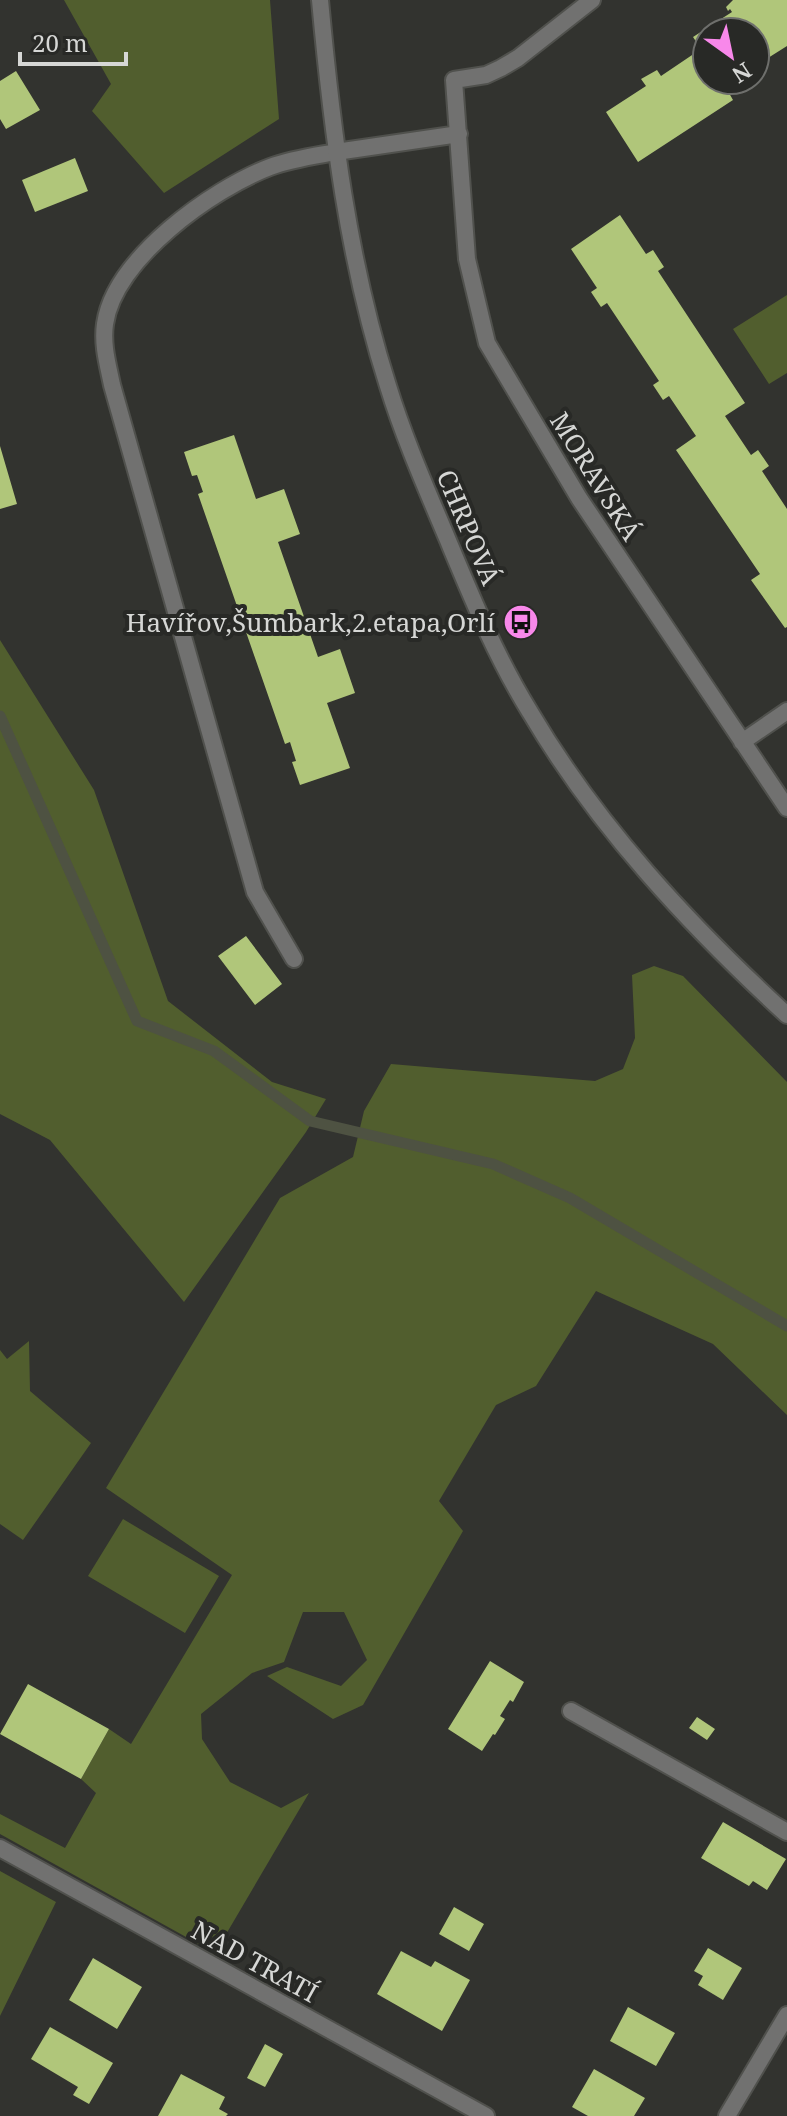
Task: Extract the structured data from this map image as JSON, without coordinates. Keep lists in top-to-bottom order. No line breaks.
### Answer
{"streets":{"street":["MORAVSKÁ","CHRPOVÁ","NAD TRATÍ"]},"places":{"bus stop":["Havířov,Šumbark,2.etapa,Orlí"]},"scale_bar":"20 m","north":"bottom right"}
